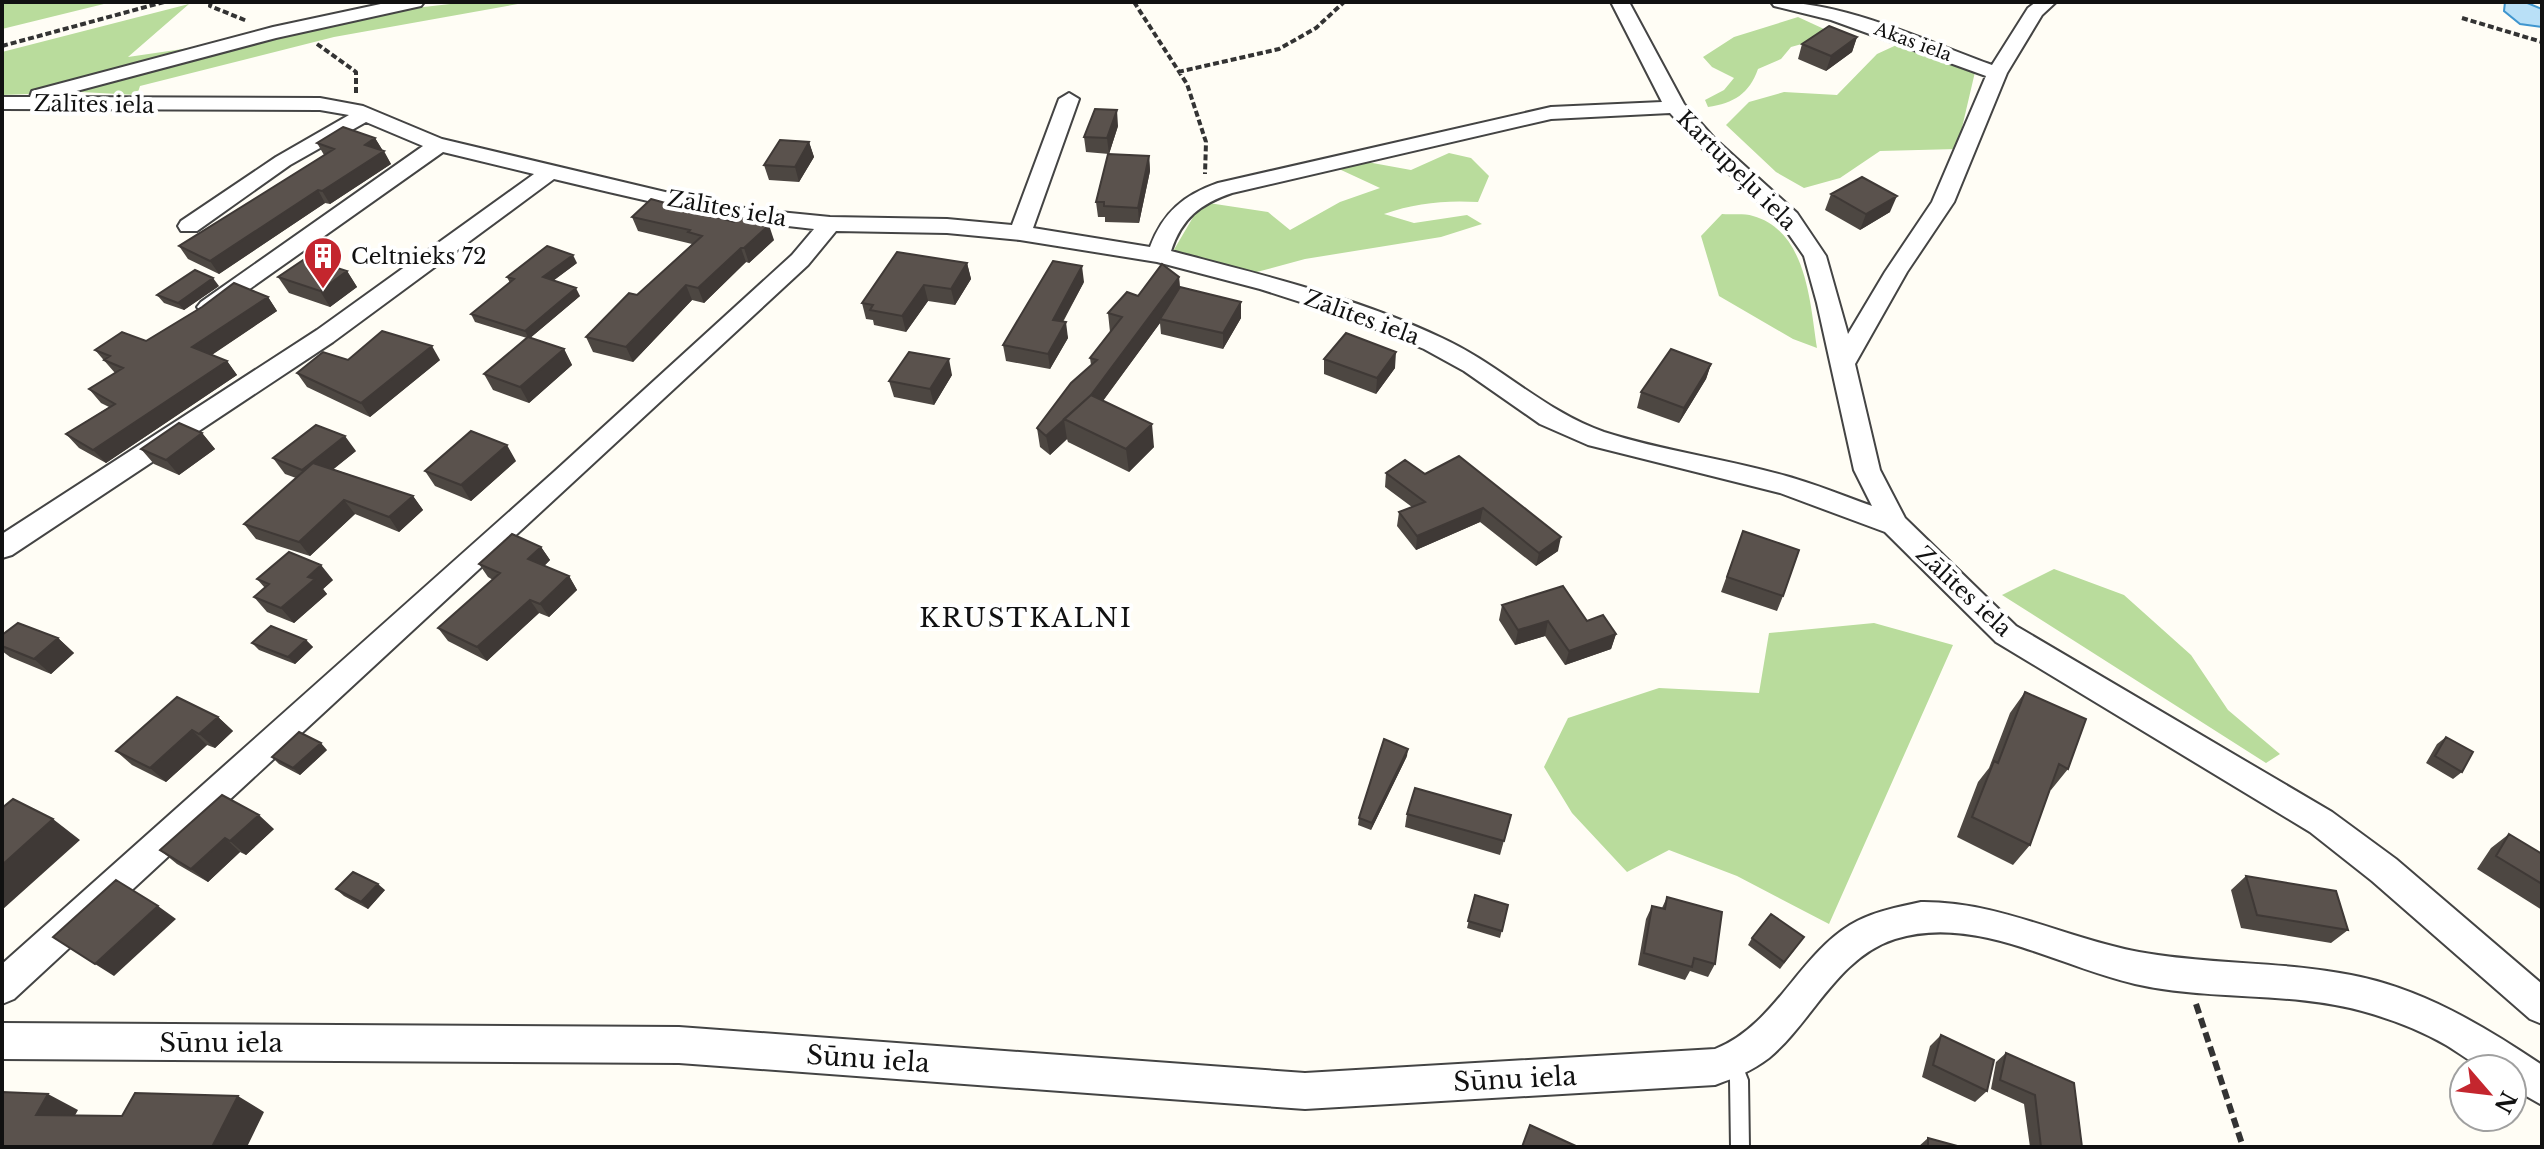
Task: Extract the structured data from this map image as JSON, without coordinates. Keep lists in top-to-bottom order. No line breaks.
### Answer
{"streets":{"street":["Akas iela","Zālītes iela","Kartupeļu iela","Sūnu iela"]},"crossings":[["Zālītes iela","Kartupeļu iela"]],"districts":["KRUSTKALNI"],"places":{"building":["Celtnieks 72"]},"north":"bottom right"}
